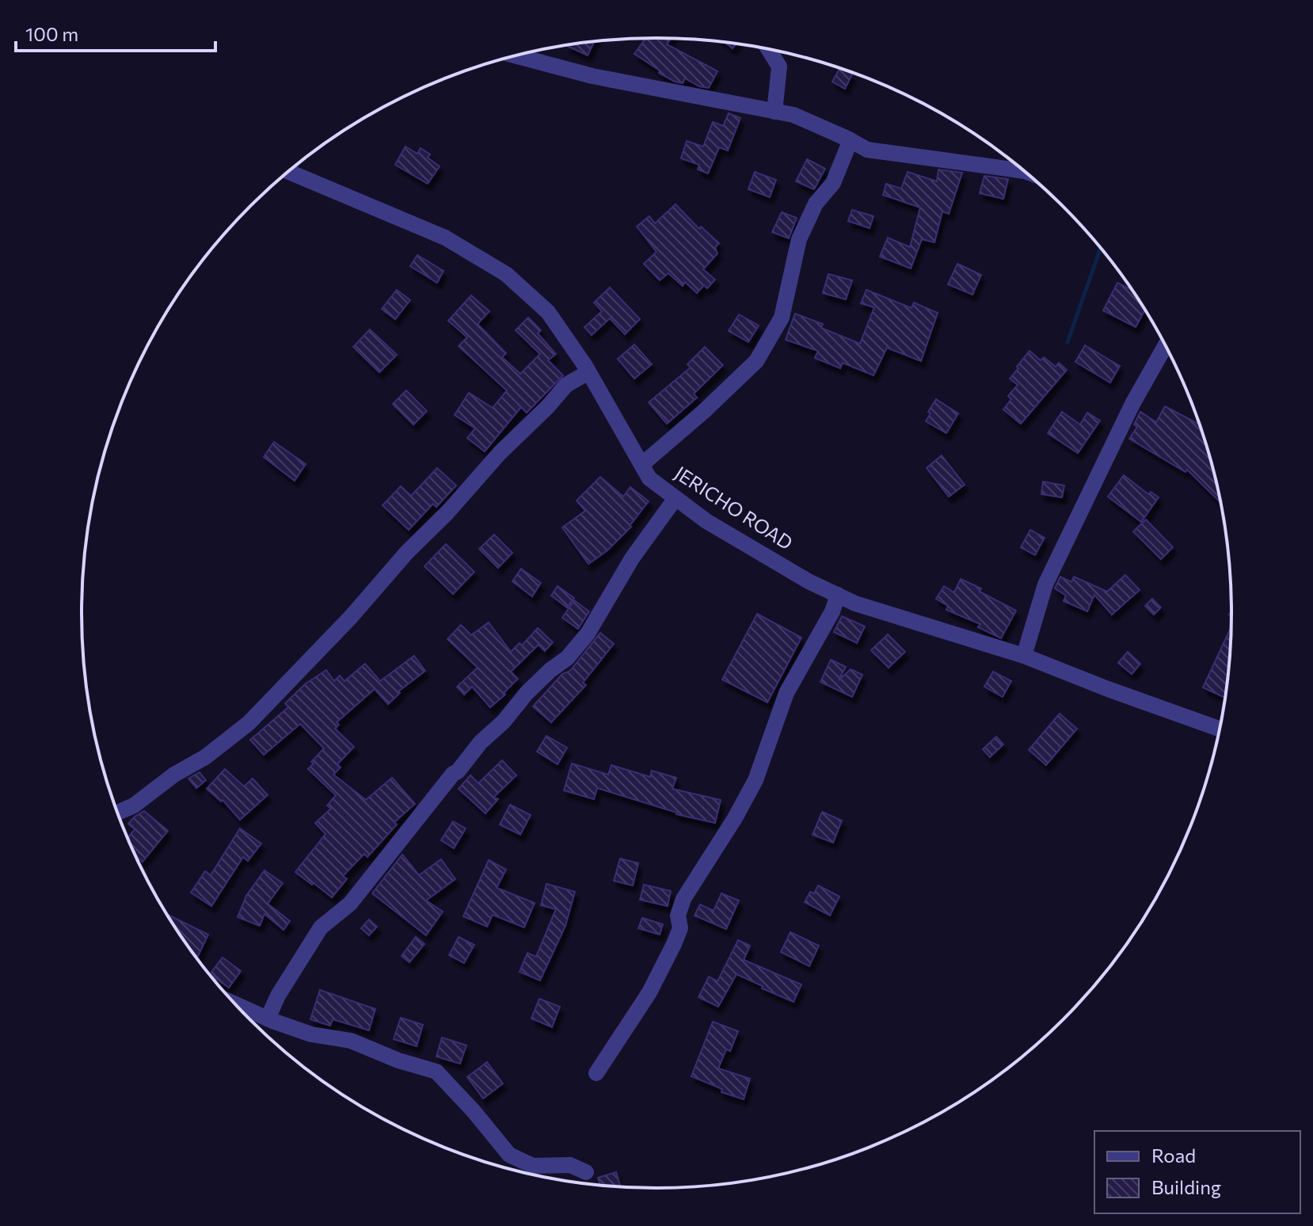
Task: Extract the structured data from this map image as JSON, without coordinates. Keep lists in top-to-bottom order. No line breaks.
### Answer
{"streets":{"street":["JERICHO ROAD"]},"legend":["Road","Building"],"scale_bar":"100 m"}
